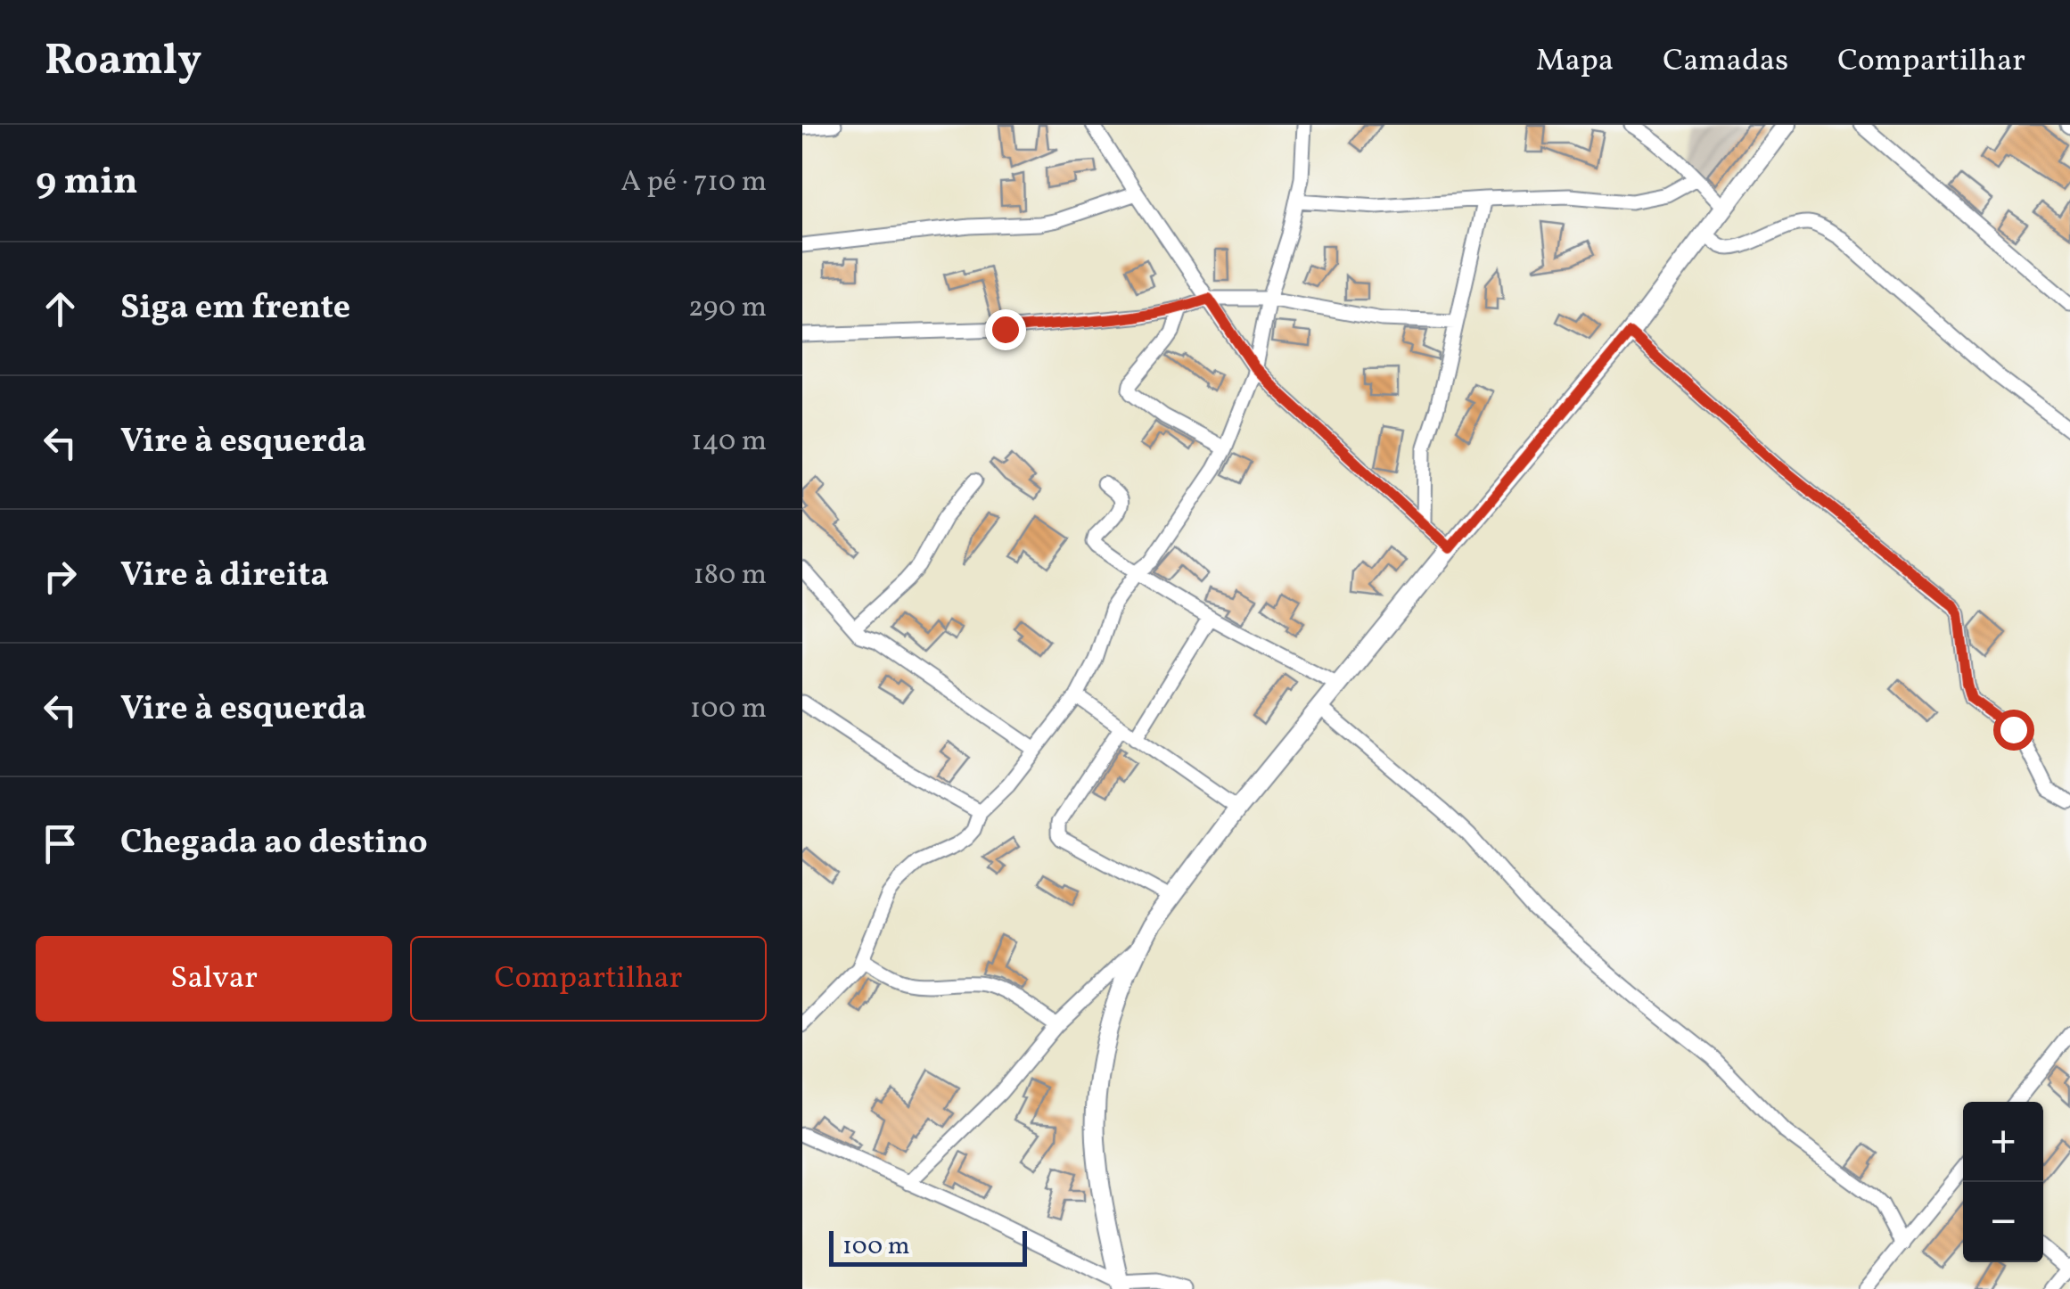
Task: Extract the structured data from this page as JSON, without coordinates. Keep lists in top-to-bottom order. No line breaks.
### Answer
{"scale_bar":"100 m","page":{"header":"Roamly","nav":["Mapa","Camadas","Compartilhar"],"heading":["9 min","A pé · 710 m"],"list":[["Siga em frente","290 m"],["Vire à esquerda","140 m"],["Vire à direita","180 m"],["Vire à esquerda","100 m"],"Chegada ao destino"],"buttons":["Salvar","Compartilhar"],"map_buttons":["+","−"],"scale":"100 m"}}
